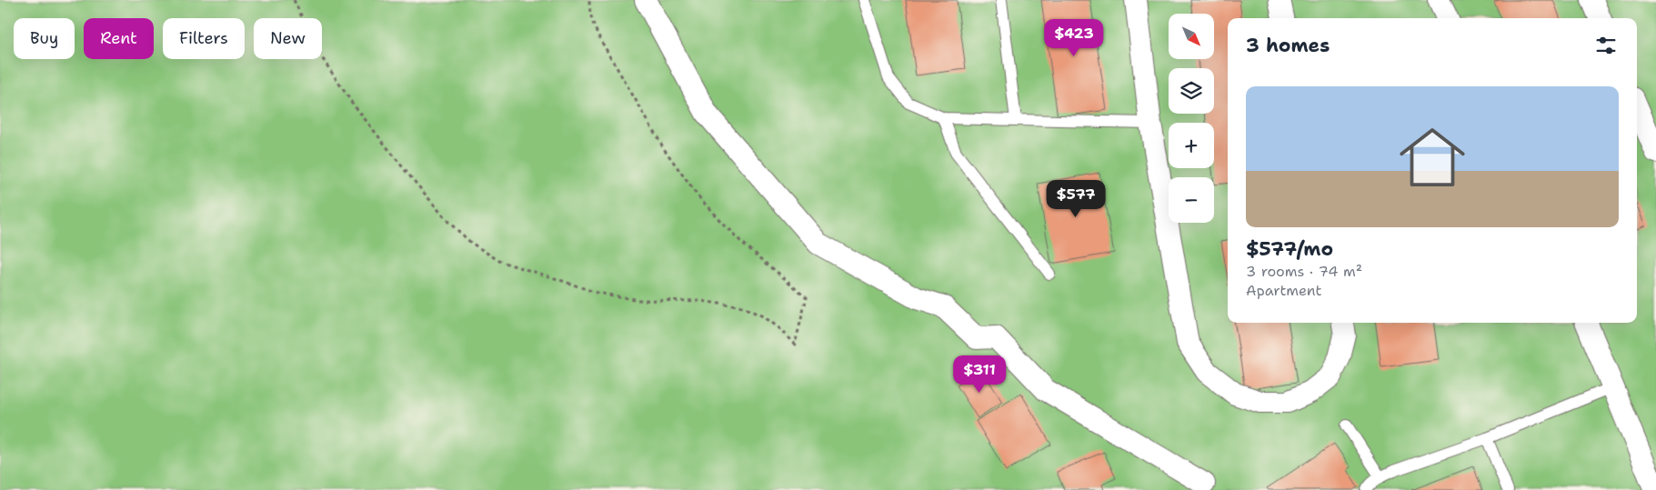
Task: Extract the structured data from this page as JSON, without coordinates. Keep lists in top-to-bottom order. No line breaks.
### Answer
{"north":"bottom right","page":{"map_buttons":["+","−"],"chip":["Buy","Rent","Filters","New"],"heading":"3 homes","price":["$423","$577","$311"],"list":[{"name":"$577/mo","note":"3 rooms · 74 m² · Apartment"}]}}
